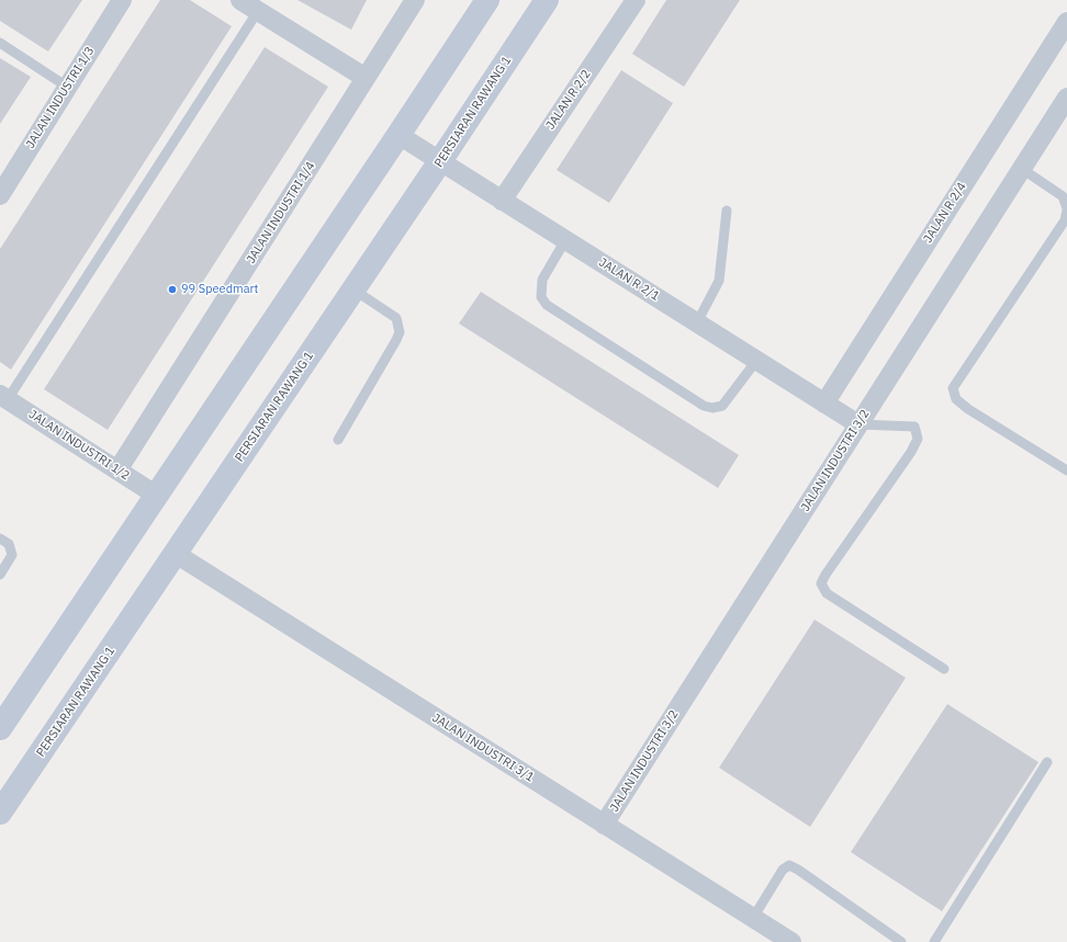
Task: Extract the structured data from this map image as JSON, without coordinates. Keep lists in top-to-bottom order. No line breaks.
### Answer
{"streets":{"street":["JALAN INDUSTRI 1/3","JALAN R 2/2","PERSIARAN RAWANG 1","JALAN INDUSTRI 1/4","JALAN R 2/4","JALAN R 2/1","JALAN INDUSTRI 1/2","JALAN INDUSTRI 3/2","JALAN INDUSTRI 3/1"]},"crossings":[["JALAN R 2/2","JALAN R 2/1"],["PERSIARAN RAWANG 1","JALAN R 2/1"],["PERSIARAN RAWANG 1","JALAN INDUSTRI 3/1"],["JALAN INDUSTRI 1/4","JALAN INDUSTRI 1/2"],["JALAN R 2/4","JALAN R 2/1"],["JALAN R 2/1","JALAN INDUSTRI 3/2"],["JALAN INDUSTRI 3/2","JALAN INDUSTRI 3/1"]],"places":["99 Speedmart"]}
